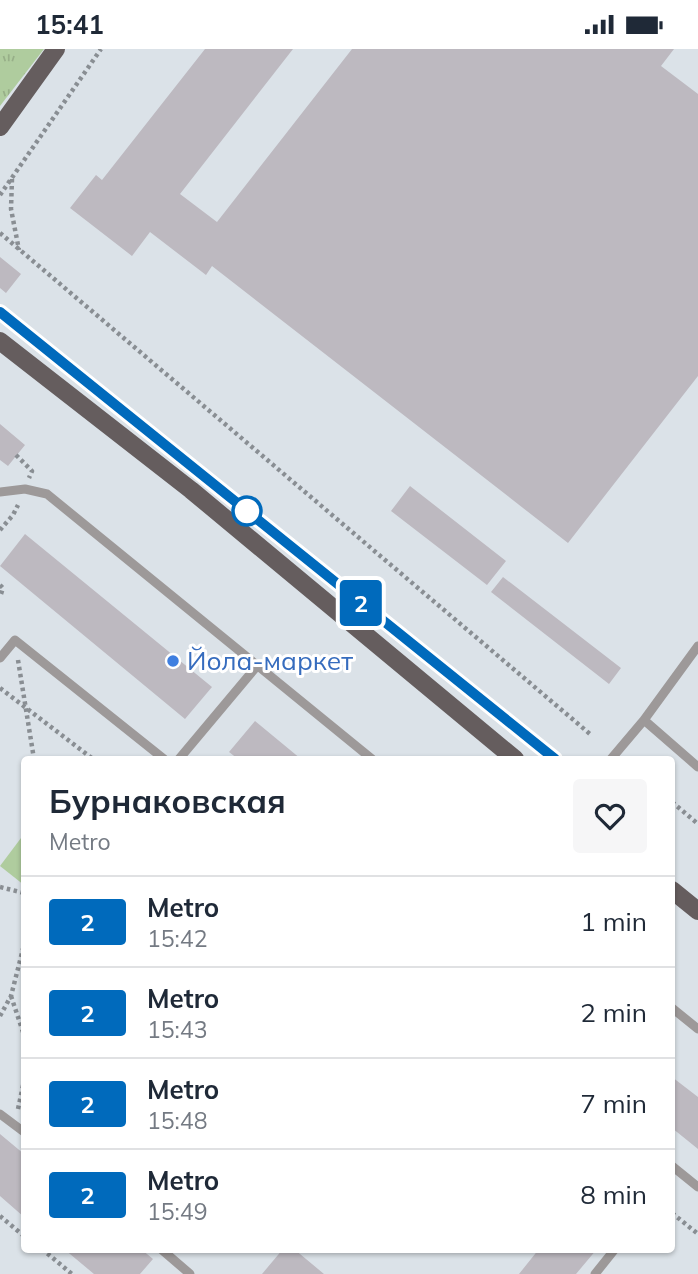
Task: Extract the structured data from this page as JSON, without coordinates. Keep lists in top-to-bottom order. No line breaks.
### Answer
{"places":["Йола-маркет"],"lines":["metro line 2"],"page":{"status":"15:41","on_map":"2","heading":["Бурнаковская","Metro"],"list":[{"mark":"2","name":"Metro","note":"15:42","value":"1 min"},{"mark":"2","name":"Metro","note":"15:43","value":"2 min"},{"mark":"2","name":"Metro","note":"15:48","value":"7 min"},{"mark":"2","name":"Metro","note":"15:49","value":"8 min"}]}}
